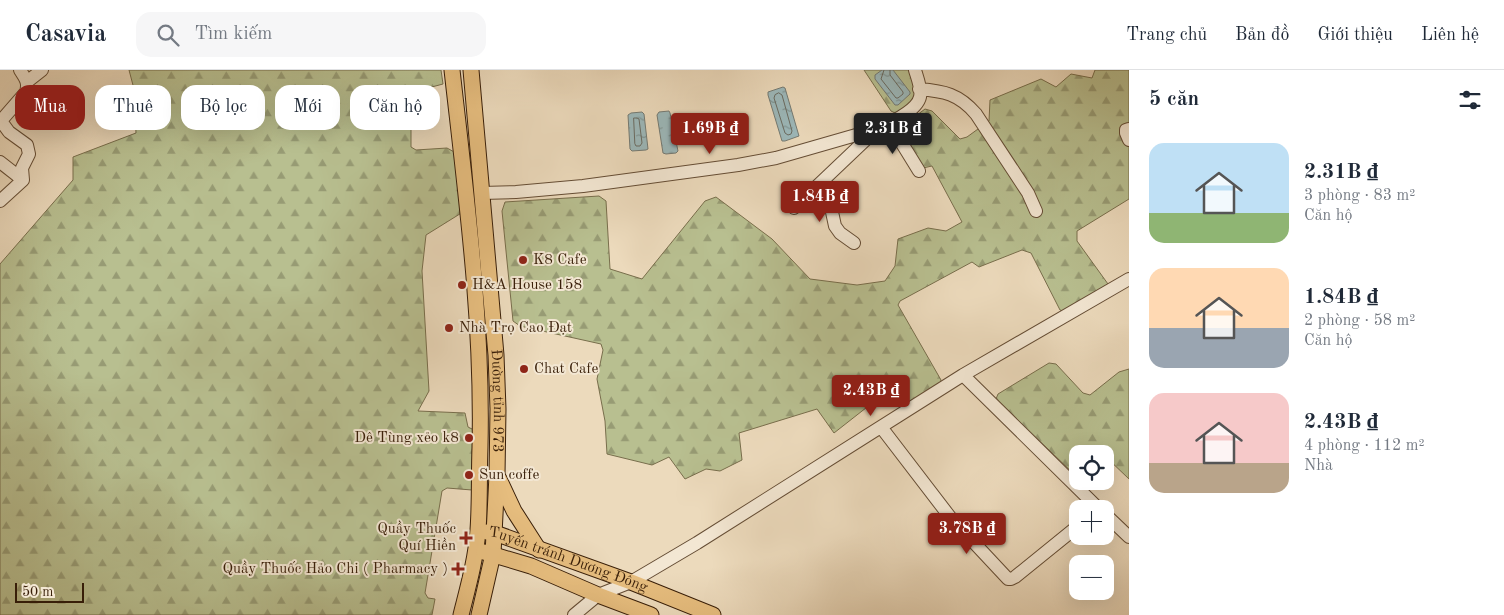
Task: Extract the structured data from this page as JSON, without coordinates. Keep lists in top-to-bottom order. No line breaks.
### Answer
{"streets":{"main road":["Đường tỉnh 973","Tuyến tránh Dương Đông"]},"crossings":[["Đường tỉnh 973","Tuyến tránh Dương Đông"]],"places":{"other":["K8 Cafe","H&A House 158","Nhà Trọ Cao Đạt","Chat Cafe","Dê Tùng xẻo k8","Sun coffe"],"health":["Quầy Thuốc Quí Hiền","Quầy Thuốc Hảo Chi ( Pharmacy )"]},"scale_bar":"50 m","page":{"header":"Casavia","search":"Tìm kiếm","nav":["Trang chủ","Bản đồ","Giới thiệu","Liên hệ"],"heading":"5 căn","chip":["Mua","Thuê","Bộ lọc","Mới","Căn hộ"],"price":["1.69B ₫","2.31B ₫","1.84B ₫","2.43B ₫","3.78B ₫"],"list":[{"name":"2.31B ₫","note":"3 phòng · 83 m² · Căn hộ"},{"name":"1.84B ₫","note":"2 phòng · 58 m² · Căn hộ"},{"name":"2.43B ₫","note":"4 phòng · 112 m² · Nhà"}],"map_buttons":["+","−"],"scale":"50 m"}}
